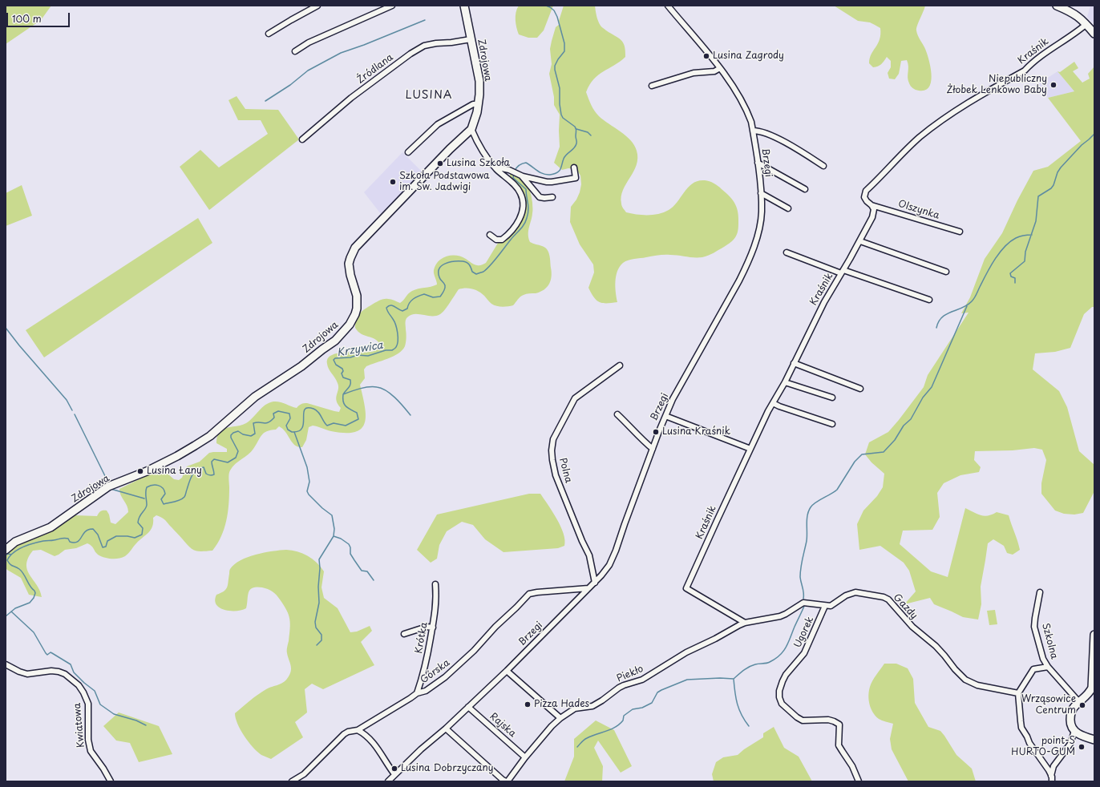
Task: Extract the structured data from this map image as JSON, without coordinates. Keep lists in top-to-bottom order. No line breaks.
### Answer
{"streets":{"street":["Kraśnik","Zdrojowa","Źródlana","Brzegi","Olszynka","Polna","Gazdy","Ugorek","Krótka","Szkolna","Górska","Piekło","Kwiatowa","Rajska"]},"crossings":[["Kraśnik","Olszynka"],["Kraśnik","Piekło"],["Zdrojowa","Źródlana"],["Brzegi","Polna"],["Brzegi","Górska"],["Brzegi","Rajska"],["Gazdy","Ugorek"],["Krótka","Górska"],["Piekło","Rajska"]],"districts":["LUSINA"],"water":["Krzywica"],"places":["Lusina Zagrody","Niepubliczny Żłobek Lenkowo Baby","Lusina Szkoła","Szkoła Podstawowa im. Św. Jadwigi","Lusina Kraśnik","Lusina Łany","Pizza Hades","Wrząsowice Centrum","point-S HURTO-GUM","Lusina Dobrzyczany"],"scale_bar":"100 m"}
